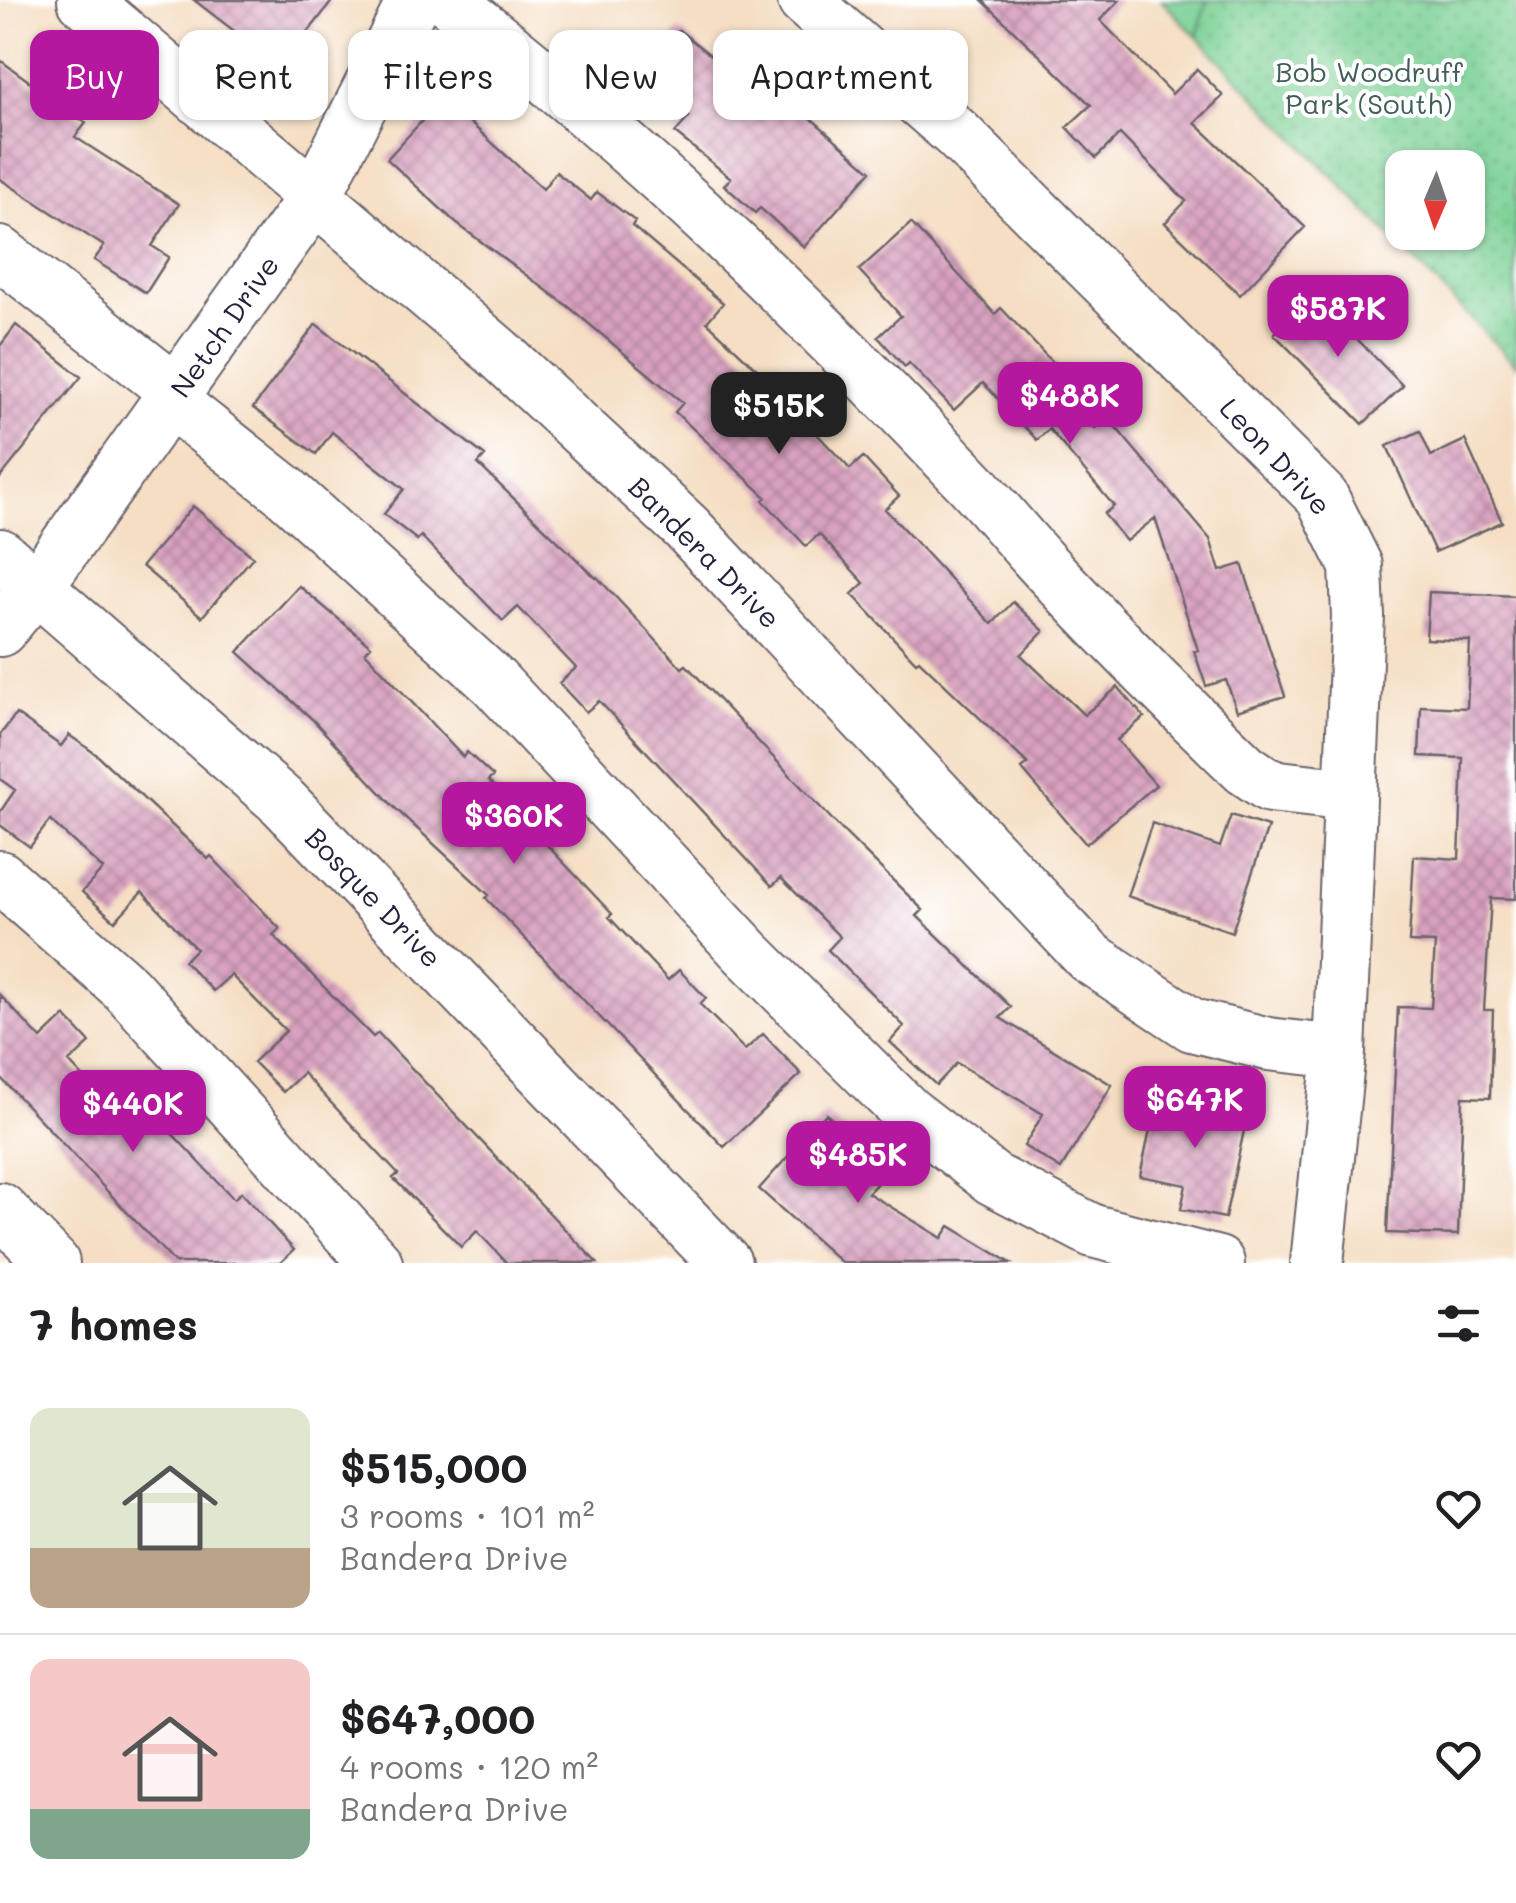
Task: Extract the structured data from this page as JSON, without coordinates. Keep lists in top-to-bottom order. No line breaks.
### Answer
{"streets":{"street":["Netch Drive","Leon Drive","Bandera Drive","Bosque Drive"]},"crossings":[["Netch Drive","Bandera Drive"],["Netch Drive","Bosque Drive"],["Leon Drive","Bandera Drive"]],"parks":["Bob Woodruff Park (South)"],"north":"bottom","page":{"chip":["Buy","Rent","Filters","New","Apartment"],"price":["$587K","$488K","$515K","$360K","$647K","$440K","$485K"],"heading":"7 homes","list":[{"name":"$515,000","note":"3 rooms · 101 m² · Bandera Drive"},{"name":"$647,000","note":"4 rooms · 120 m² · Bandera Drive"}]}}
